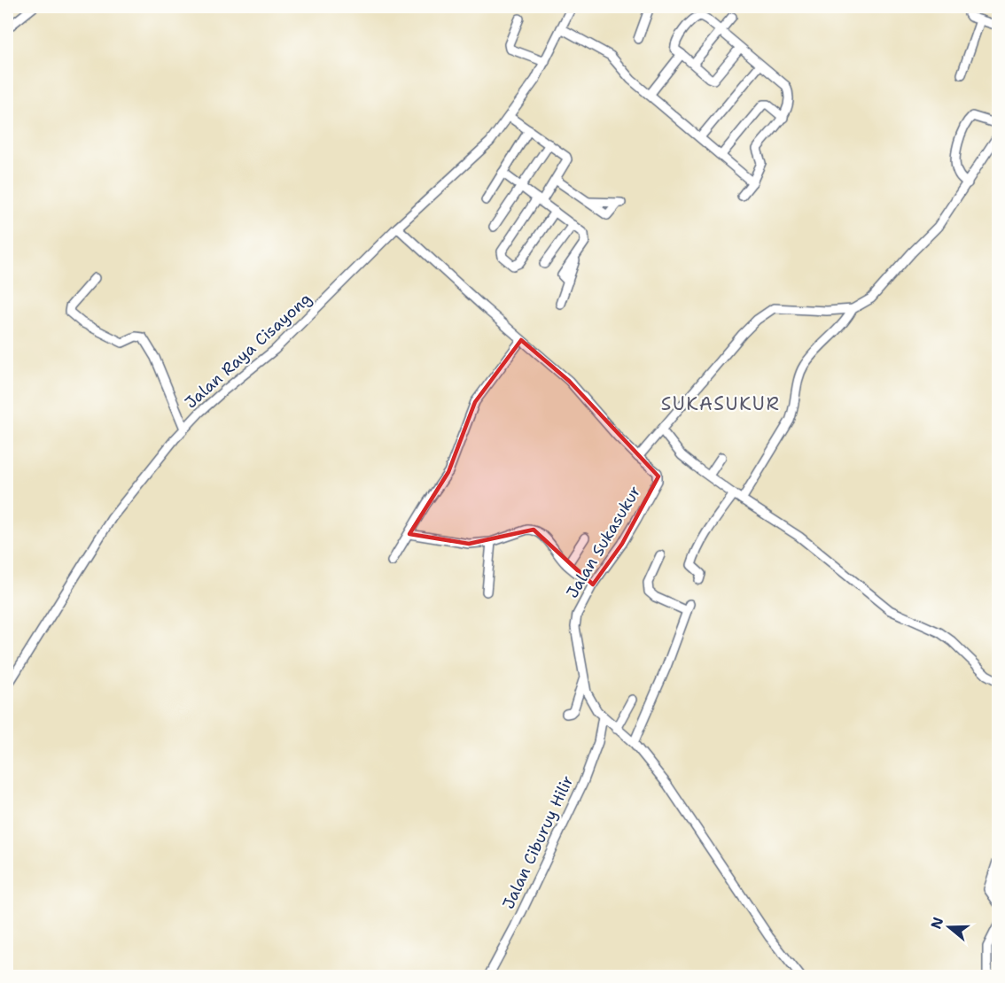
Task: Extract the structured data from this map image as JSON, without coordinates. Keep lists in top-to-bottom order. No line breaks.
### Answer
{"streets":{"street":["Jalan Raya Cisayong","Jalan Sukasukur","Jalan Ciburuy Hilir"]},"crossings":[["Jalan Raya Cisayong","Jalan Sukasukur"],["Jalan Sukasukur","Jalan Ciburuy Hilir"]],"districts":["SUKASUKUR"],"north":"left"}
